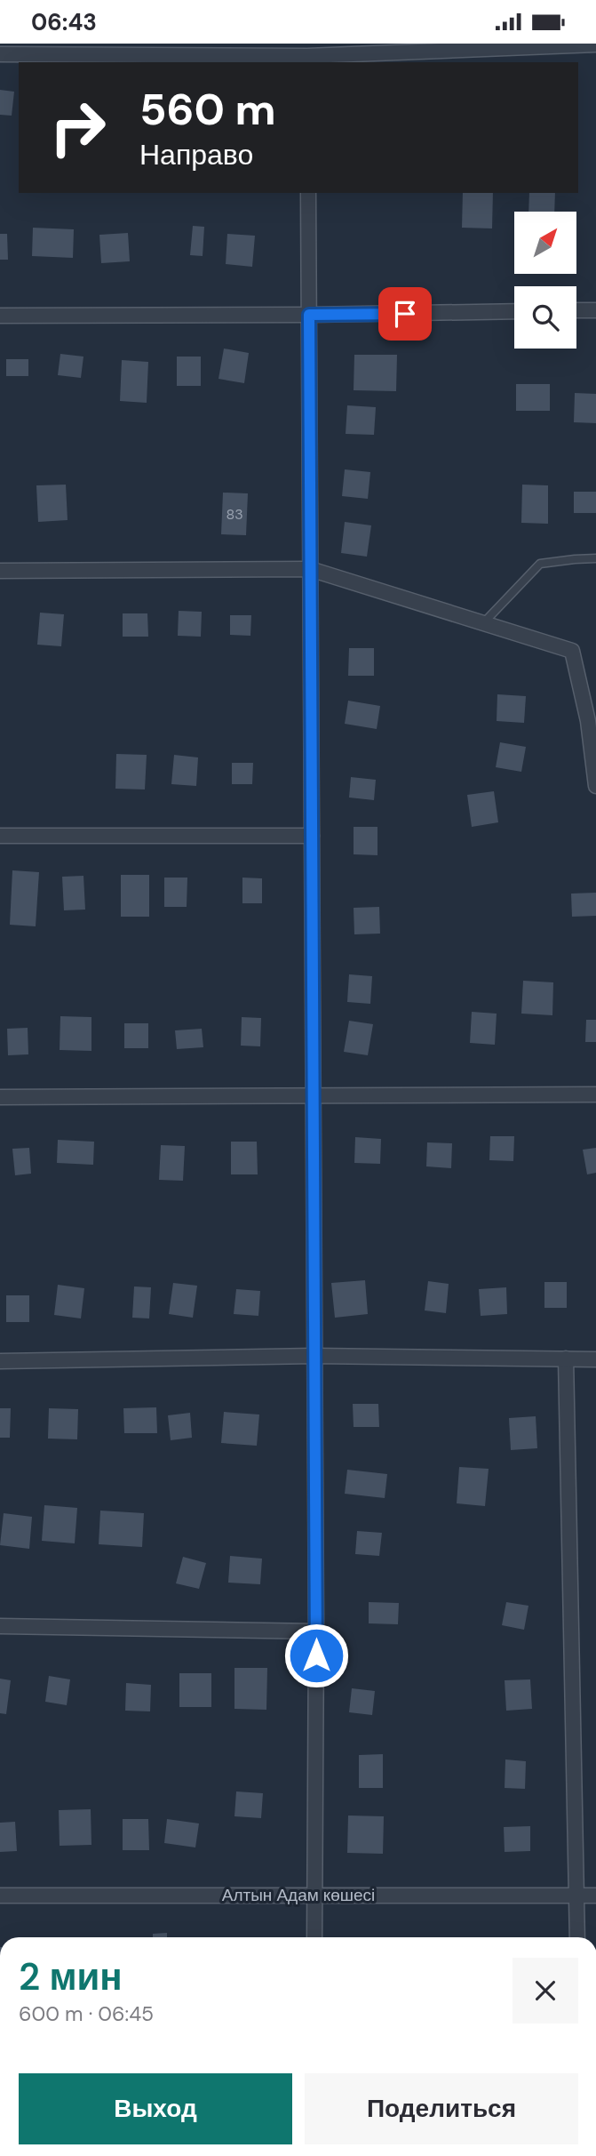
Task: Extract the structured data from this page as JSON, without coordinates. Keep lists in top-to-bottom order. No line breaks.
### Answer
{"streets":{"street":["Алтын Адам көшесі"]},"house_numbers":["83"],"north":"top right","page":{"status":"06:43","turn":["560 m","Направо"],"heading":["2 мин","600 m · 06:45"],"buttons":["Выход","Поделиться"]}}
